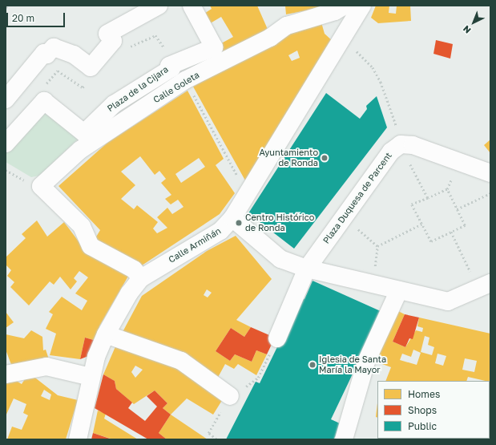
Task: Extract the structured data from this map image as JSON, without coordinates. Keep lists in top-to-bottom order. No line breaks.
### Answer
{"streets":{"street":["Calle Goleta","Plaza de la Cijara","Plaza Duquesa de Parcent","Calle Armiñán"]},"crossings":[["Calle Goleta","Calle Armiñán"]],"places":["Ayuntamiento de Ronda","Centro Histórico de Ronda","Iglesia de Santa María la Mayor"],"legend":["Homes","Shops","Public"],"scale_bar":"20 m","north":"bottom left"}
